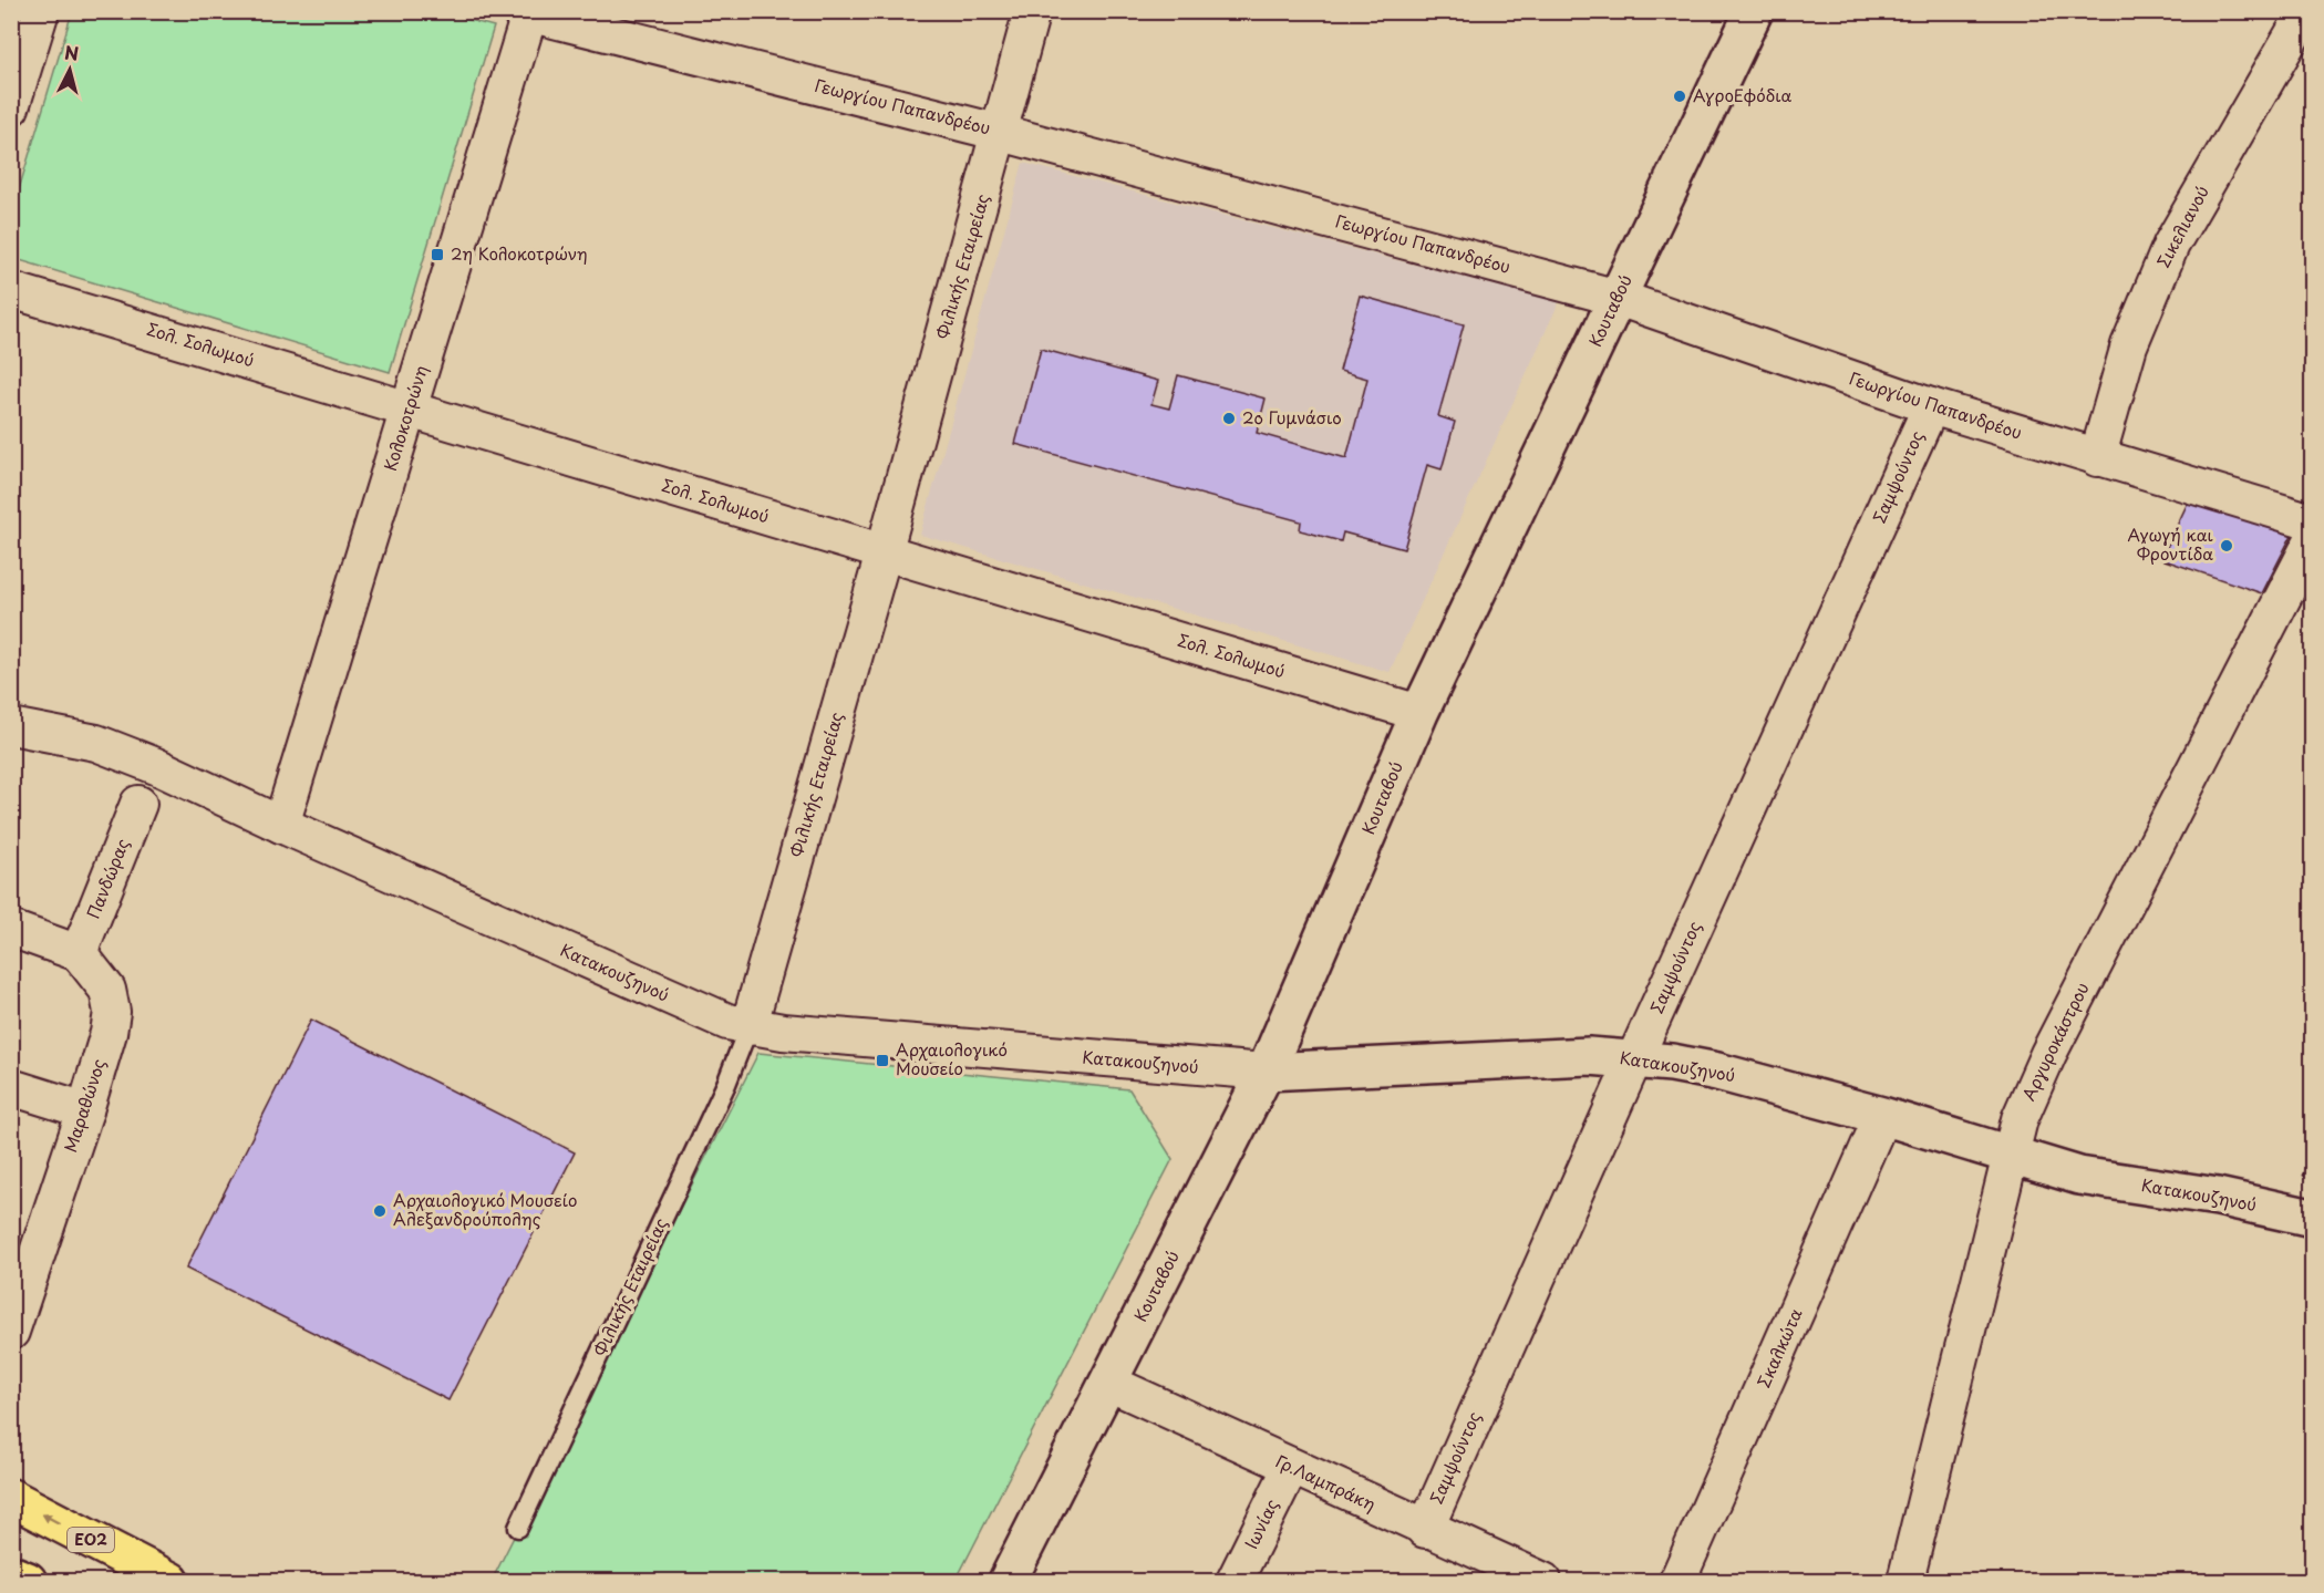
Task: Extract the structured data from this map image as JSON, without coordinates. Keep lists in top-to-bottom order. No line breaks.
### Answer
{"streets":{"main road":["ΕΟ2"],"street":["Γεωργίου Παπανδρέου","Σικελιανού","Φιλικής Εταιρείας","Κουταβού","Σολ. Σολωμού","Κολοκοτρώνη","Σαμψούντος","Πανδώρας","Κατακουζηνού","Αργυροκάστρου","Μαραθώνος","Σκαλκώτα","Γρ.Λαμπράκη","Ιωνίας"]},"crossings":[["Γεωργίου Παπανδρέου","Σικελιανού"],["Γεωργίου Παπανδρέου","Φιλικής Εταιρείας"],["Γεωργίου Παπανδρέου","Κουταβού"],["Γεωργίου Παπανδρέου","Κολοκοτρώνη"],["Γεωργίου Παπανδρέου","Σαμψούντος"],["Φιλικής Εταιρείας","Σολ. Σολωμού"],["Φιλικής Εταιρείας","Κατακουζηνού"],["Κουταβού","Σολ. Σολωμού"],["Κουταβού","Κατακουζηνού"],["Κουταβού","Γρ.Λαμπράκη"],["Σολ. Σολωμού","Κολοκοτρώνη"],["Κολοκοτρώνη","Κατακουζηνού"],["Σαμψούντος","Κατακουζηνού"],["Σαμψούντος","Γρ.Λαμπράκη"],["Πανδώρας","Μαραθώνος"],["Κατακουζηνού","Αργυροκάστρου"],["Κατακουζηνού","Σκαλκώτα"],["Γρ.Λαμπράκη","Ιωνίας"]],"places":{"other":["ΑγροΕφόδια","2ο Γυμνάσιο","Αγωγή και Φροντίδα","Αρχαιολογικό Μουσείο Αλεξανδρούπολης"],"transit":["2η Κολοκοτρώνη","Αρχαιολογικό Μουσείο"]},"north":"top"}
